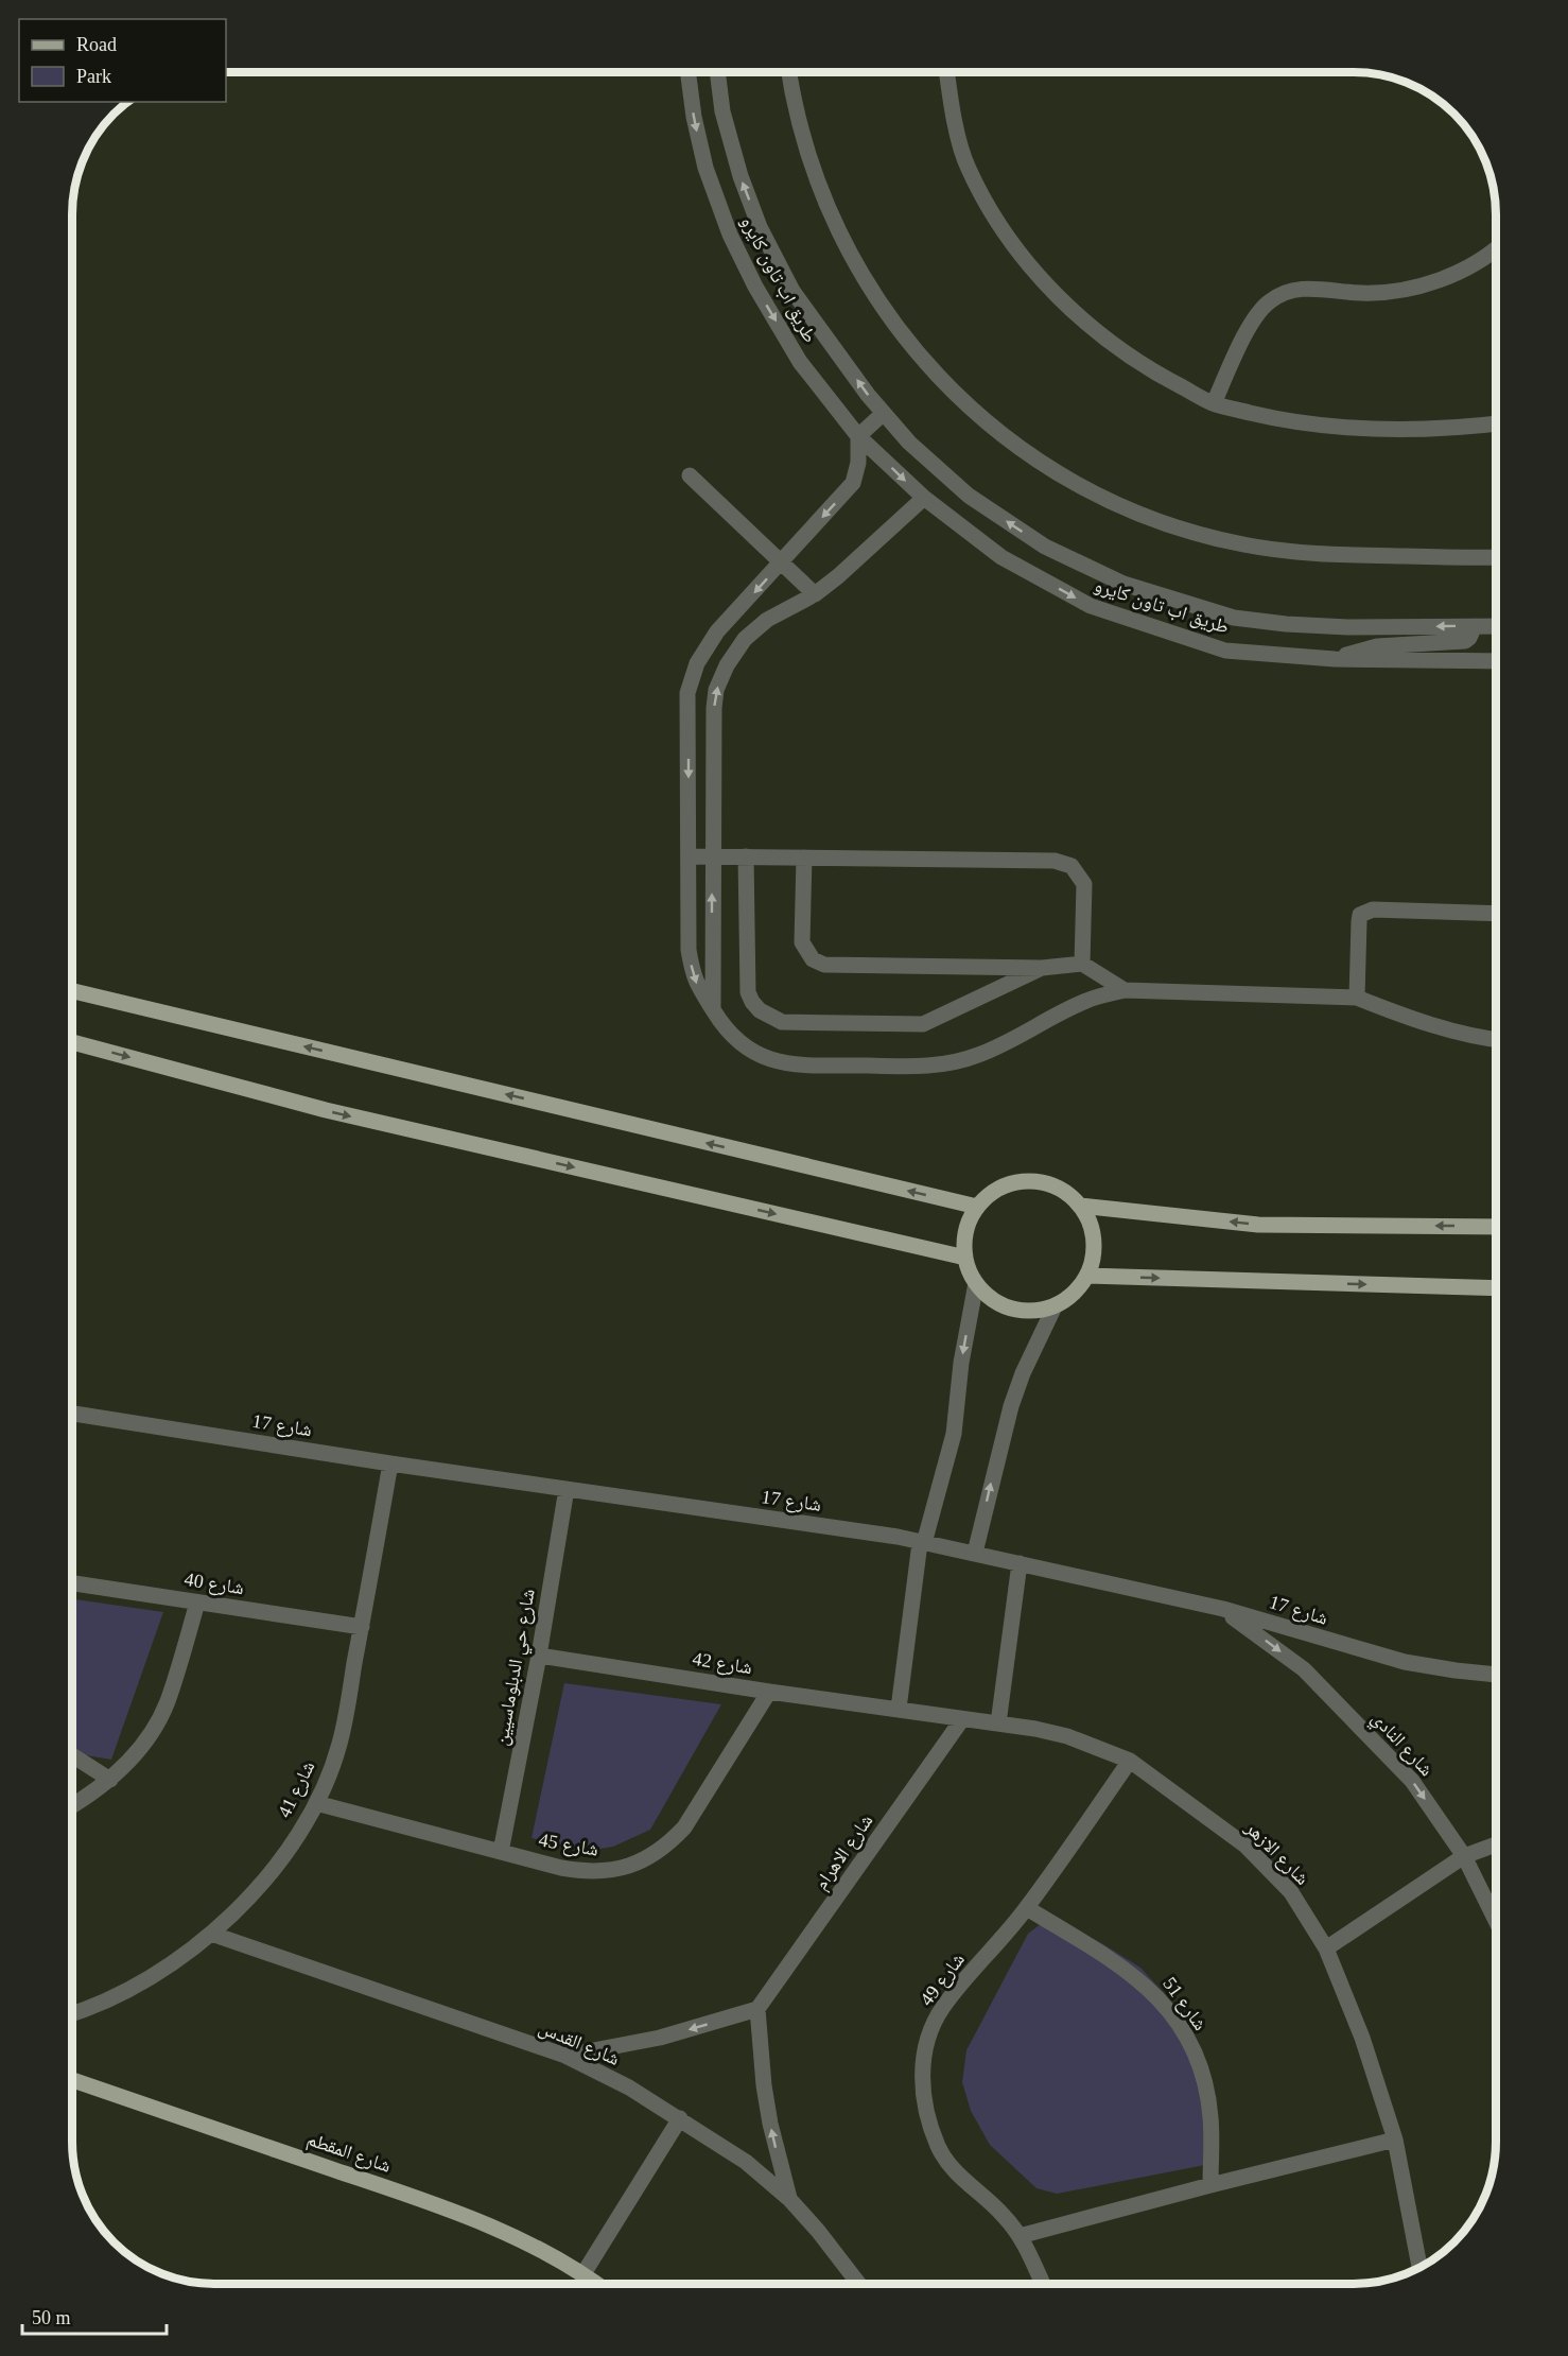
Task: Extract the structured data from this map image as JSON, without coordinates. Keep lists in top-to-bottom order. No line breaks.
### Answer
{"streets":{"main road":["شارع المقطم"],"street":["طريق اب تاون كايرو","شارع 17","شارع 40","شارع 42","شارع حي الدبلوماسيين","شارع النادي","شارع 41","شارع 45","شارع الاهرام","شارع الازهر","شارع 49","شارع 51","شارع القدس"]},"crossings":[["شارع 17","شارع حي الدبلوماسيين"],["شارع 17","شارع النادي"],["شارع 17","شارع 41"],["شارع 40","شارع 41"],["شارع 42","شارع حي الدبلوماسيين"],["شارع 42","شارع 45"],["شارع 42","شارع الازهر"],["شارع حي الدبلوماسيين","شارع 45"],["شارع 41","شارع 45"],["شارع 41","شارع القدس"],["شارع الاهرام","شارع الازهر"],["شارع الازهر","شارع 49"],["شارع 49","شارع 51"]],"one_way":["شارع النادي"],"legend":["Road","Park"],"scale_bar":"50 m"}
